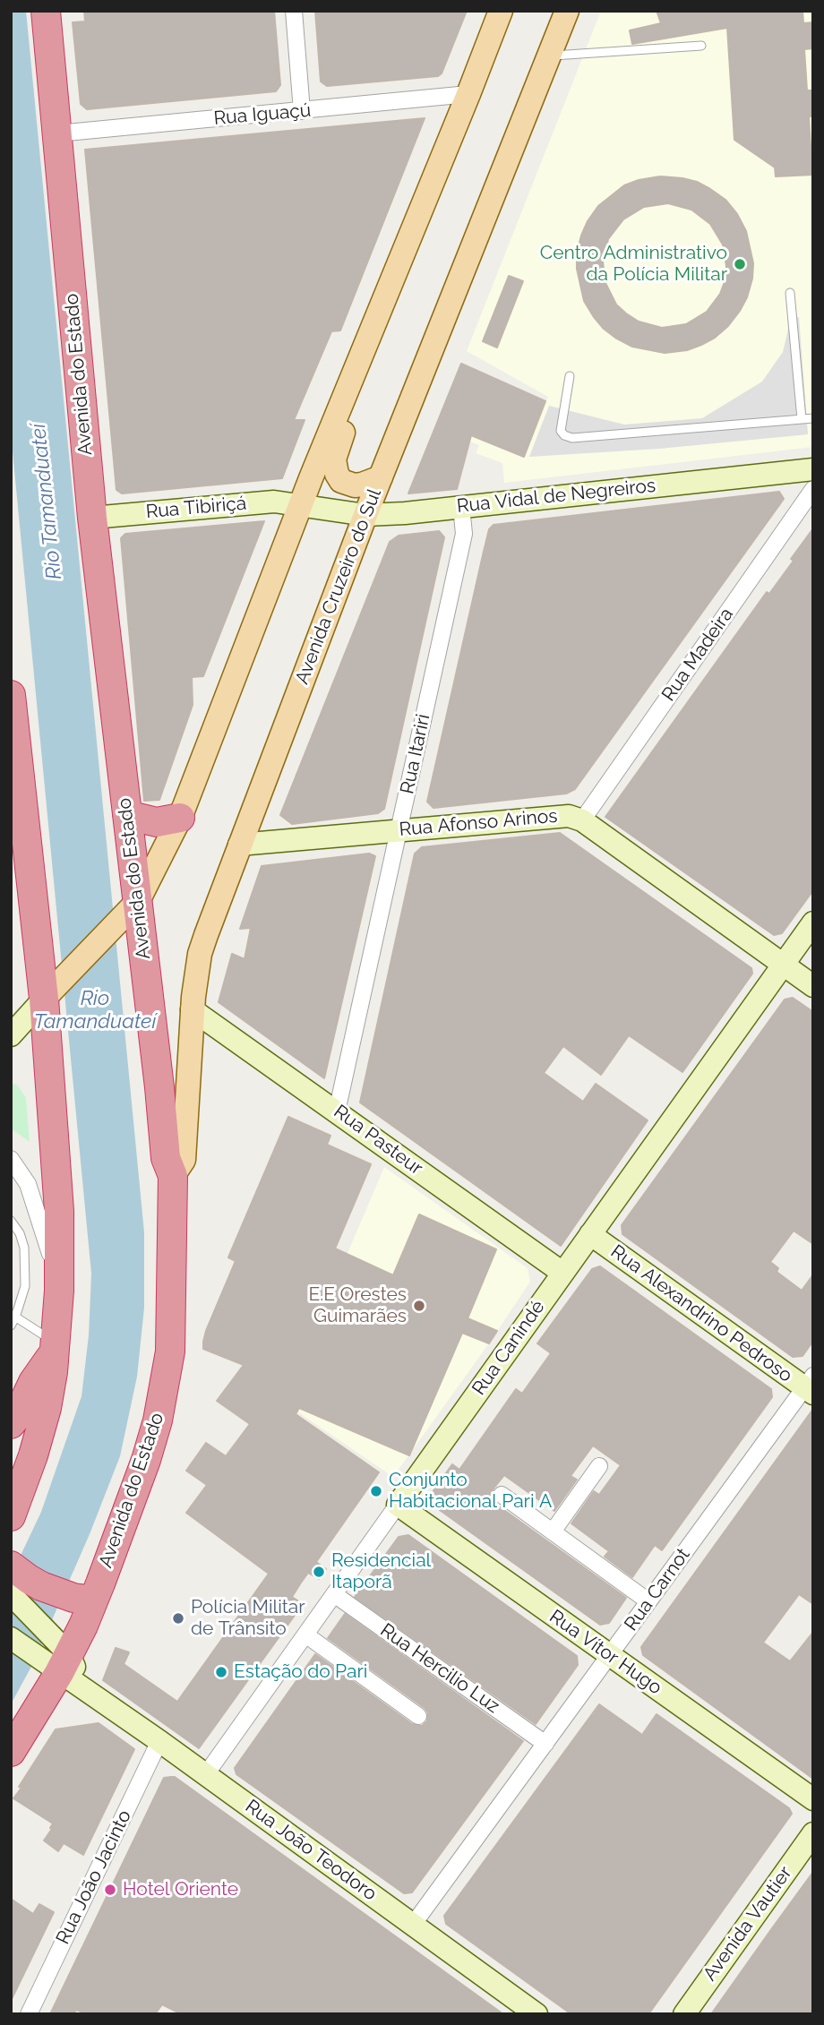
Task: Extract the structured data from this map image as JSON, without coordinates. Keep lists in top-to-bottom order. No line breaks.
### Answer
{"streets":{"highway":["Avenida do Estado"],"main road":["Avenida Cruzeiro do Sul"],"street":["Rua Iguaçú","Rua Vidal de Negreiros","Rua Tibiriçá","Rua Madeira","Rua Itariri","Rua Afonso Arinos","Rua Pasteur","Rua Alexandrino Pedroso","Rua Canindé","Rua Carnot","Rua Vítor Hugo","Rua Hercilio Luz","Rua João Teodoro","Rua João Jacinto","Avenida Vautier"]},"crossings":[["Rua Iguaçú","Avenida do Estado"],["Avenida do Estado","Rua Tibiriçá"],["Avenida do Estado","Avenida Cruzeiro do Sul"],["Avenida do Estado","Rua João Teodoro"],["Rua Vidal de Negreiros","Rua Tibiriçá"],["Rua Vidal de Negreiros","Avenida Cruzeiro do Sul"],["Rua Vidal de Negreiros","Rua Itariri"],["Avenida Cruzeiro do Sul","Rua Afonso Arinos"],["Avenida Cruzeiro do Sul","Rua Pasteur"],["Rua Madeira","Rua Afonso Arinos"],["Rua Itariri","Rua Afonso Arinos"],["Rua Itariri","Rua Pasteur"],["Rua Afonso Arinos","Rua Canindé"],["Rua Pasteur","Rua Canindé"],["Rua Alexandrino Pedroso","Rua Canindé"],["Rua Alexandrino Pedroso","Rua Carnot"],["Rua Canindé","Rua Vítor Hugo"],["Rua Canindé","Rua Hercilio Luz"],["Rua Canindé","Rua João Teodoro"],["Rua Carnot","Rua Vítor Hugo"],["Rua Carnot","Rua Hercilio Luz"],["Rua Carnot","Rua João Teodoro"],["Rua João Teodoro","Rua João Jacinto"]],"water":["Rio Tamanduateí"],"places":["Centro Administrativo da Polícia Militar","E.E Orestes Guimarães","Conjunto Habitacional Pari A","Residencial Itaporã","Polícia Militar de Trânsito","Estação do Pari","Hotel Oriente"]}
